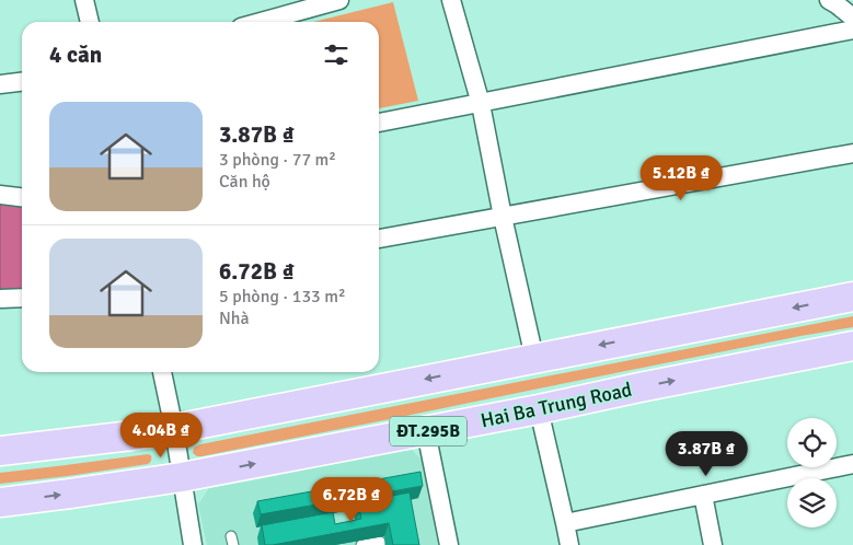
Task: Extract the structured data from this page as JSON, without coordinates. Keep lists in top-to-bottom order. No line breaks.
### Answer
{"streets":{"main road":["Hai Ba Trung Road","ĐT.295B"]},"page":{"heading":"4 căn","list":[{"name":"3.87B ₫","note":"3 phòng · 77 m² · Căn hộ"},{"name":"6.72B ₫","note":"5 phòng · 133 m² · Nhà"}],"price":["5.12B ₫","4.04B ₫","3.87B ₫","6.72B ₫"]}}
